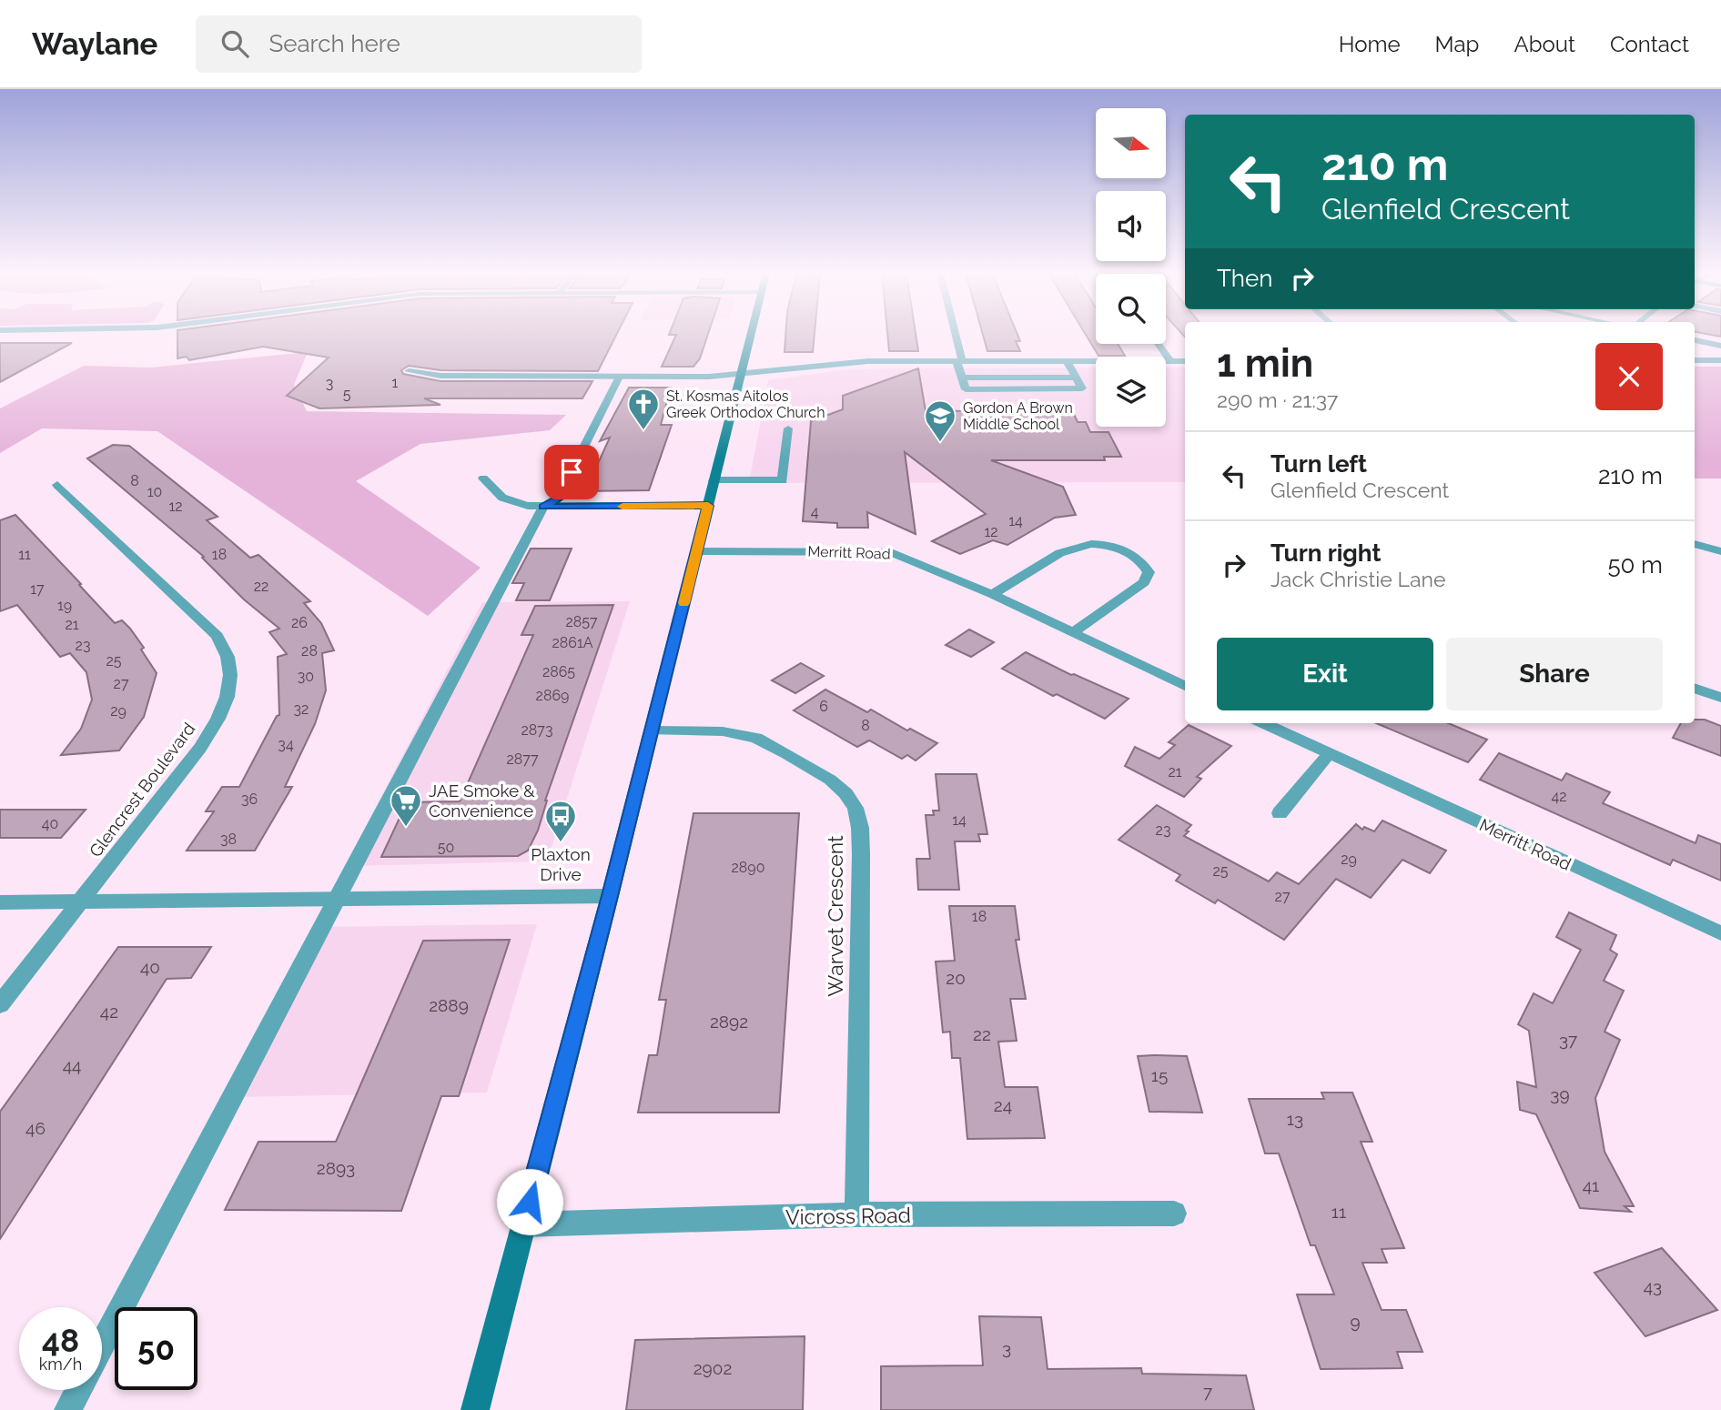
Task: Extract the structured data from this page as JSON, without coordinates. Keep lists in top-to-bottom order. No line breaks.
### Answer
{"streets":{"street":["Merritt Road","Glencrest Boulevard","Warvet Crescent","Vicross Road"]},"crossings":[["Warvet Crescent","Vicross Road"]],"places":{"church":["St. Kosmas Aitolos Greek Orthodox Church"],"school or university":["Gordon A Brown Middle School"],"supermarket":["JAE Smoke & Convenience"],"bus stop":["Plaxton Drive"]},"house_numbers":["1","3","5","8","10","12","4","14","12","11","18","22","17","19","2857","26","21","2861A","23","28","25","2865","30","27","2869","6","32","29","8","2873","34","2877","21","42","36","14","40","23","38","50","29","2890","25","27","18","40","20","2889","42","2892","22","37","44","15","39","24","13","46","2893","41","11","43","9","3","2902","7"],"north":"right","page":{"header":"Waylane","search":"Search here","nav":["Home","Map","About","Contact"],"turn":["210 m","Glenfield Crescent"],"then":"Then","heading":["1 min","290 m · 21:37"],"list":[{"name":"Turn left","note":"Glenfield Crescent","value":"210 m"},{"name":"Turn right","note":"Jack Christie Lane","value":"50 m"}],"buttons":["Exit","Share"],"speed":"48 km/h","limit":"50"}}
